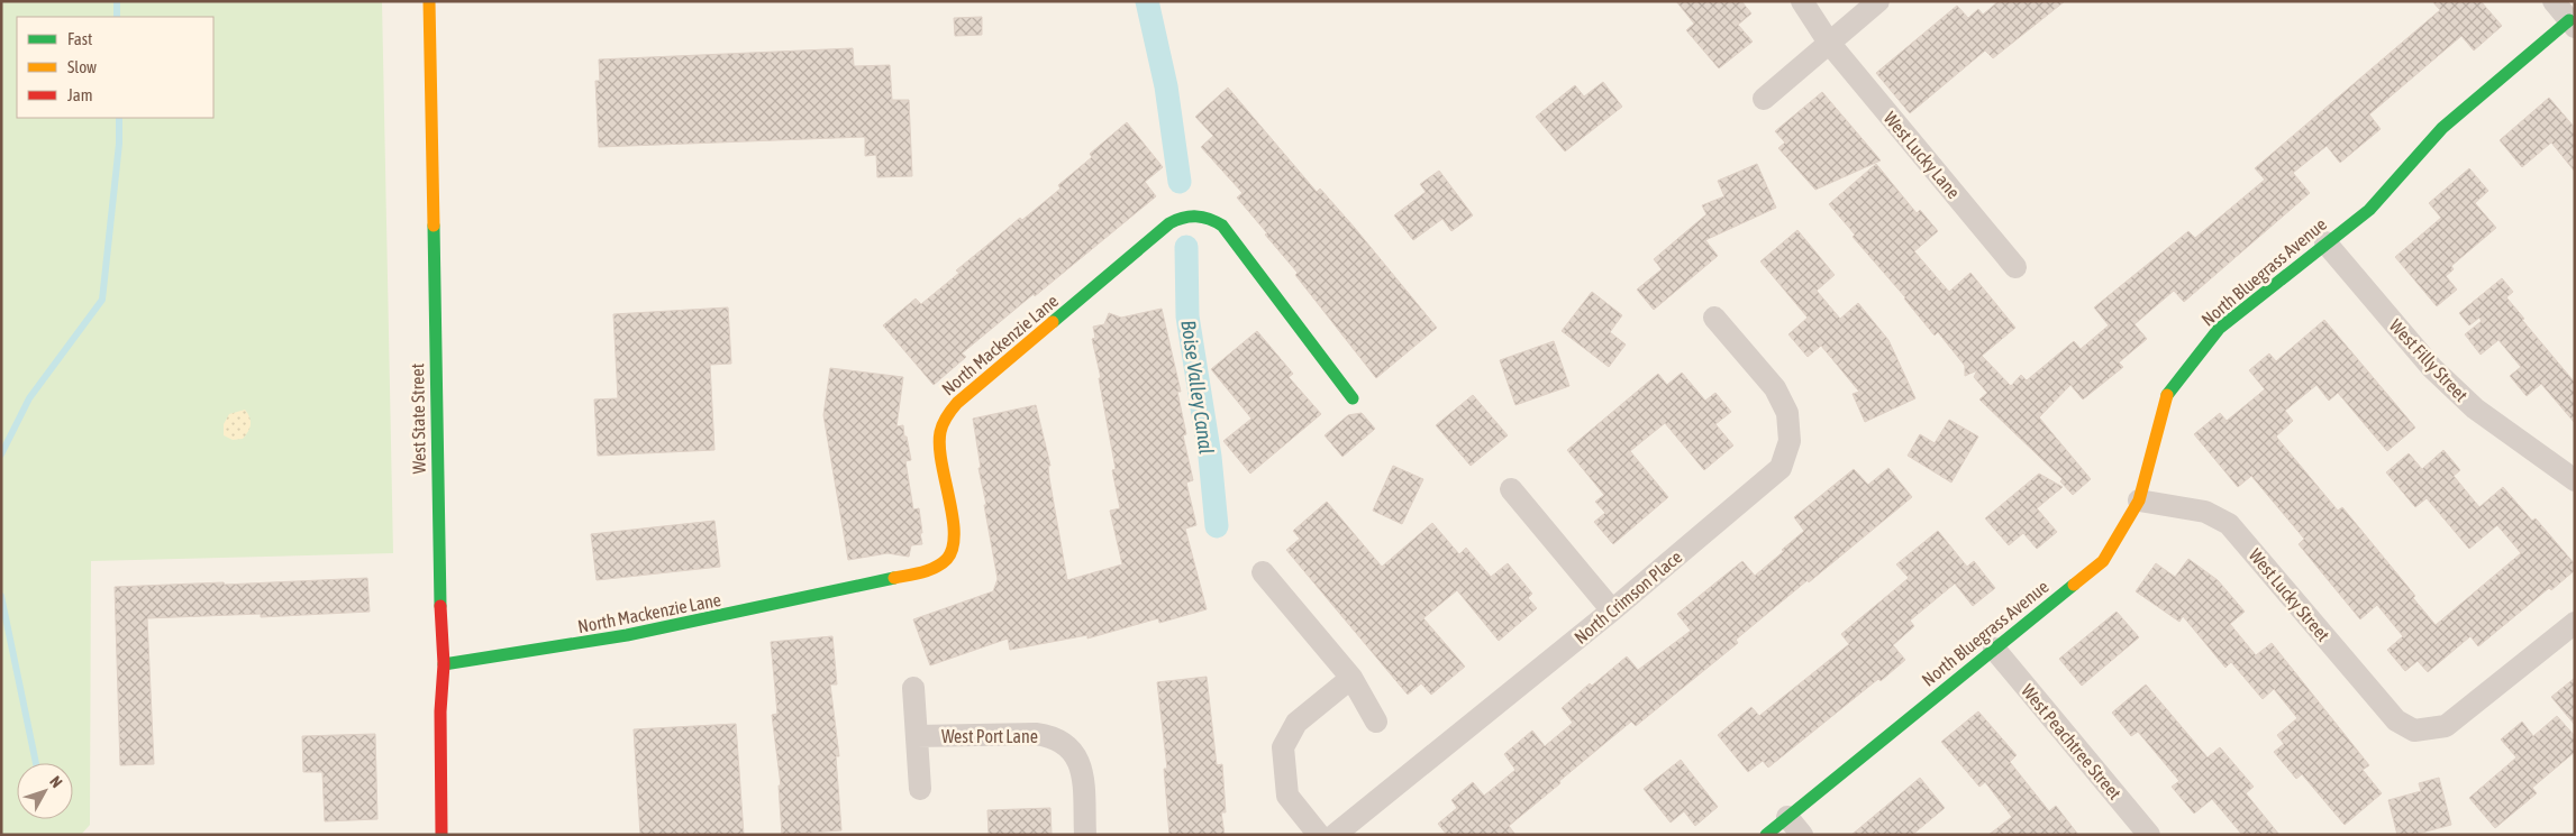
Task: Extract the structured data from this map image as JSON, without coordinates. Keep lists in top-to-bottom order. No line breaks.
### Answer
{"streets":{"street":["West Lucky Lane","North Bluegrass Avenue","North Mackenzie Lane","West Filly Street","West State Street","West Lucky Street","North Crimson Place","West Port Lane","West Peachtree Street"]},"crossings":[["North Bluegrass Avenue","West Filly Street"],["North Bluegrass Avenue","West Lucky Street"],["North Bluegrass Avenue","West Peachtree Street"],["North Mackenzie Lane","West State Street"]],"water":["Boise Valley Canal"],"legend":["Fast","Slow","Jam"],"north":"top right"}
